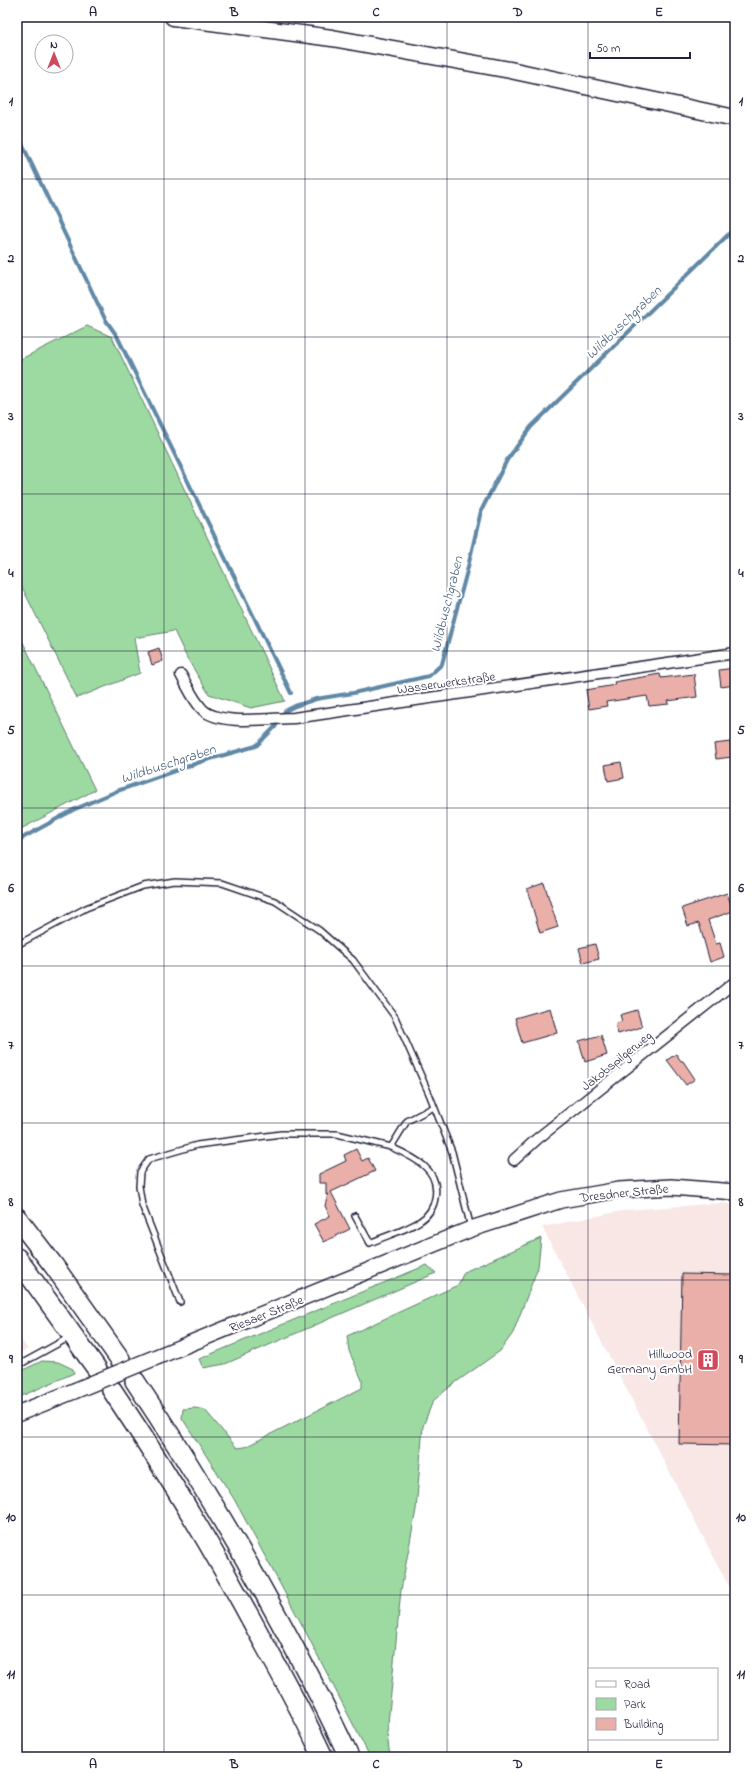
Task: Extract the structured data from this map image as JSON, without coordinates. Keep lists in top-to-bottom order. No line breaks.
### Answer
{"streets":{"main road":["Dresdner Straße","Riesaer Straße"],"street":["Wasserwerkstraße","Jakobspilgerweg"]},"crossings":[["Dresdner Straße","Riesaer Straße"]],"water":["Wildbuschgraben"],"places":{"building":["Hillwood Germany GmbH"]},"legend":["Road","Park","Building"],"scale_bar":"50 m","north":"top","grid":{"columns":["A","B","C","D","E"],"rows":["1","2","3","4","5","6","7","8","9","10","11"]}}
